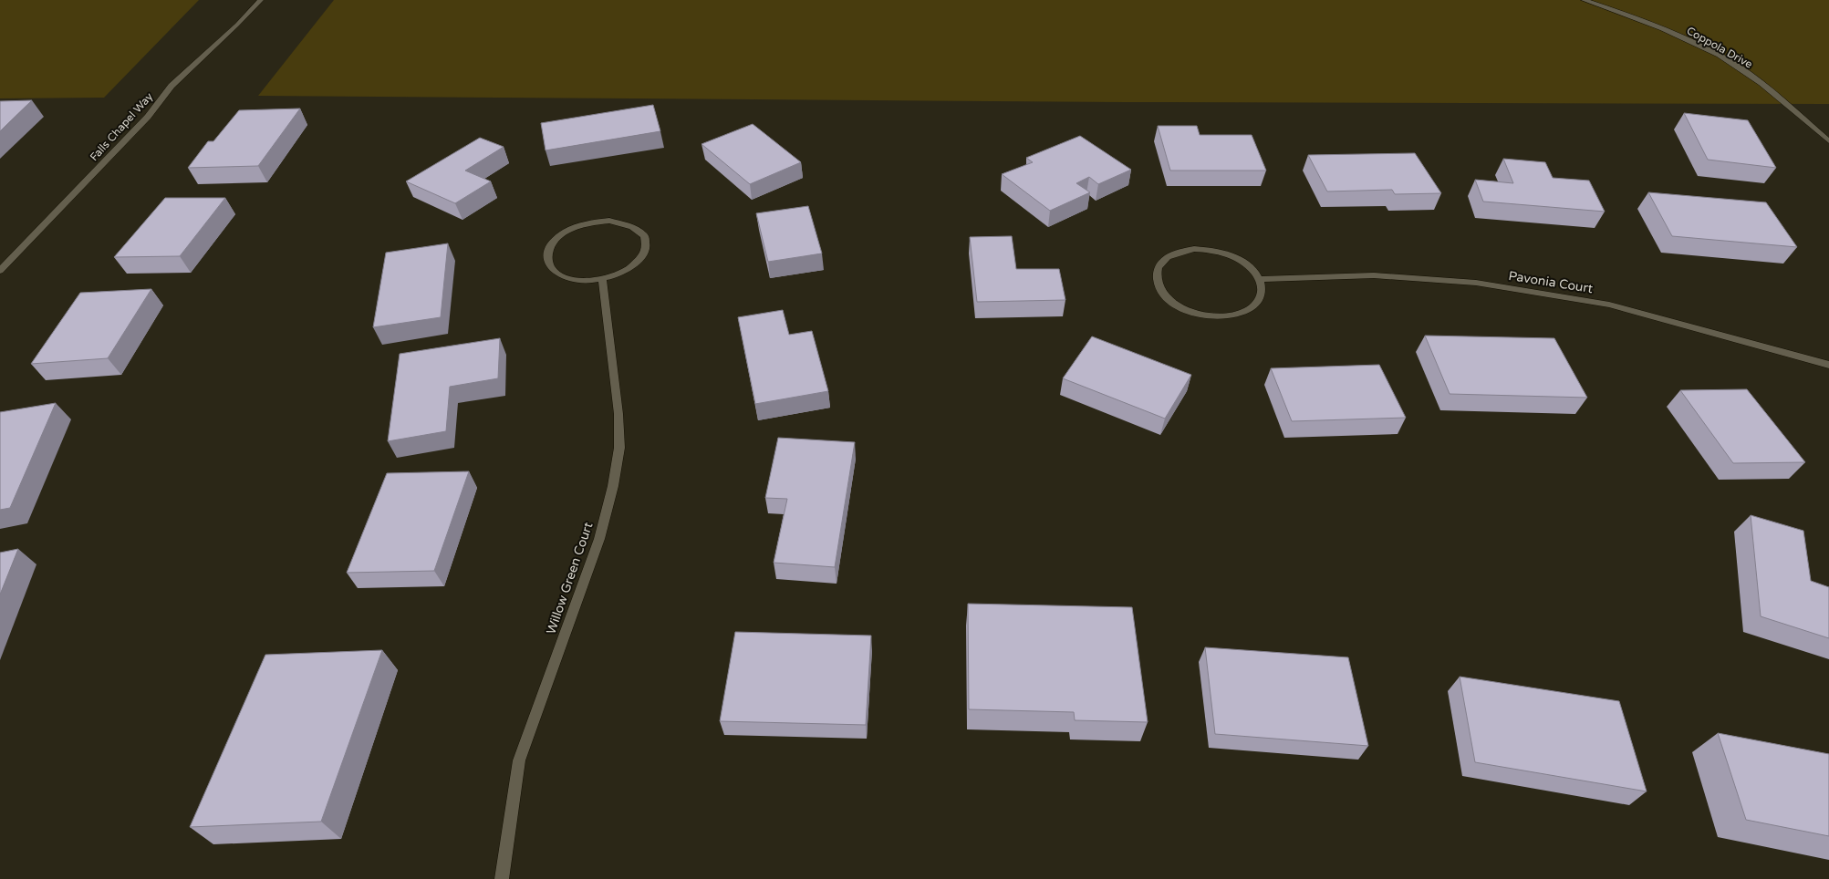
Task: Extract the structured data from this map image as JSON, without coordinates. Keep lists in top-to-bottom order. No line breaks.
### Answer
{"streets":{"street":["Coppola Drive","Falls Chapel Way","Pavonia Court","Willow Green Court"]}}
